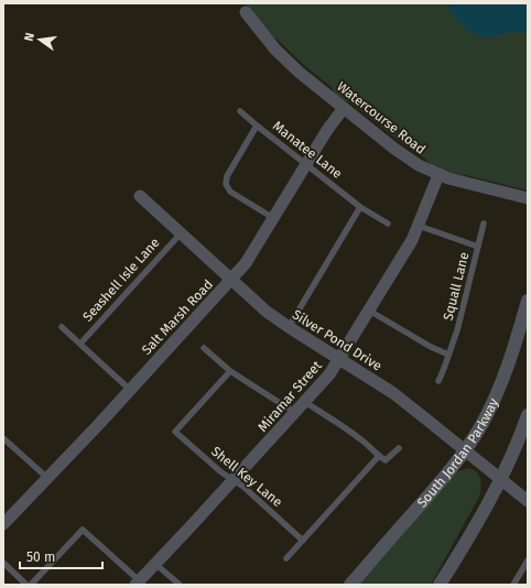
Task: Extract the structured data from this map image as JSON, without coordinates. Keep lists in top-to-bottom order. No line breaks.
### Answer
{"streets":{"street":["Watercourse Road","Salt Marsh Road","Silver Pond Drive","Miramar Street","South Jordan Parkway"],"lane":["Manatee Lane","Seashell Isle Lane","Squall Lane","Shell Key Lane"]},"crossings":[["Watercourse Road","Salt Marsh Road"],["Watercourse Road","Miramar Street"],["Manatee Lane","Salt Marsh Road"],["Seashell Isle Lane","Silver Pond Drive"],["Salt Marsh Road","Silver Pond Drive"],["Silver Pond Drive","Miramar Street"],["Silver Pond Drive","South Jordan Parkway"],["Miramar Street","Shell Key Lane"]],"scale_bar":"50 m","north":"left"}
